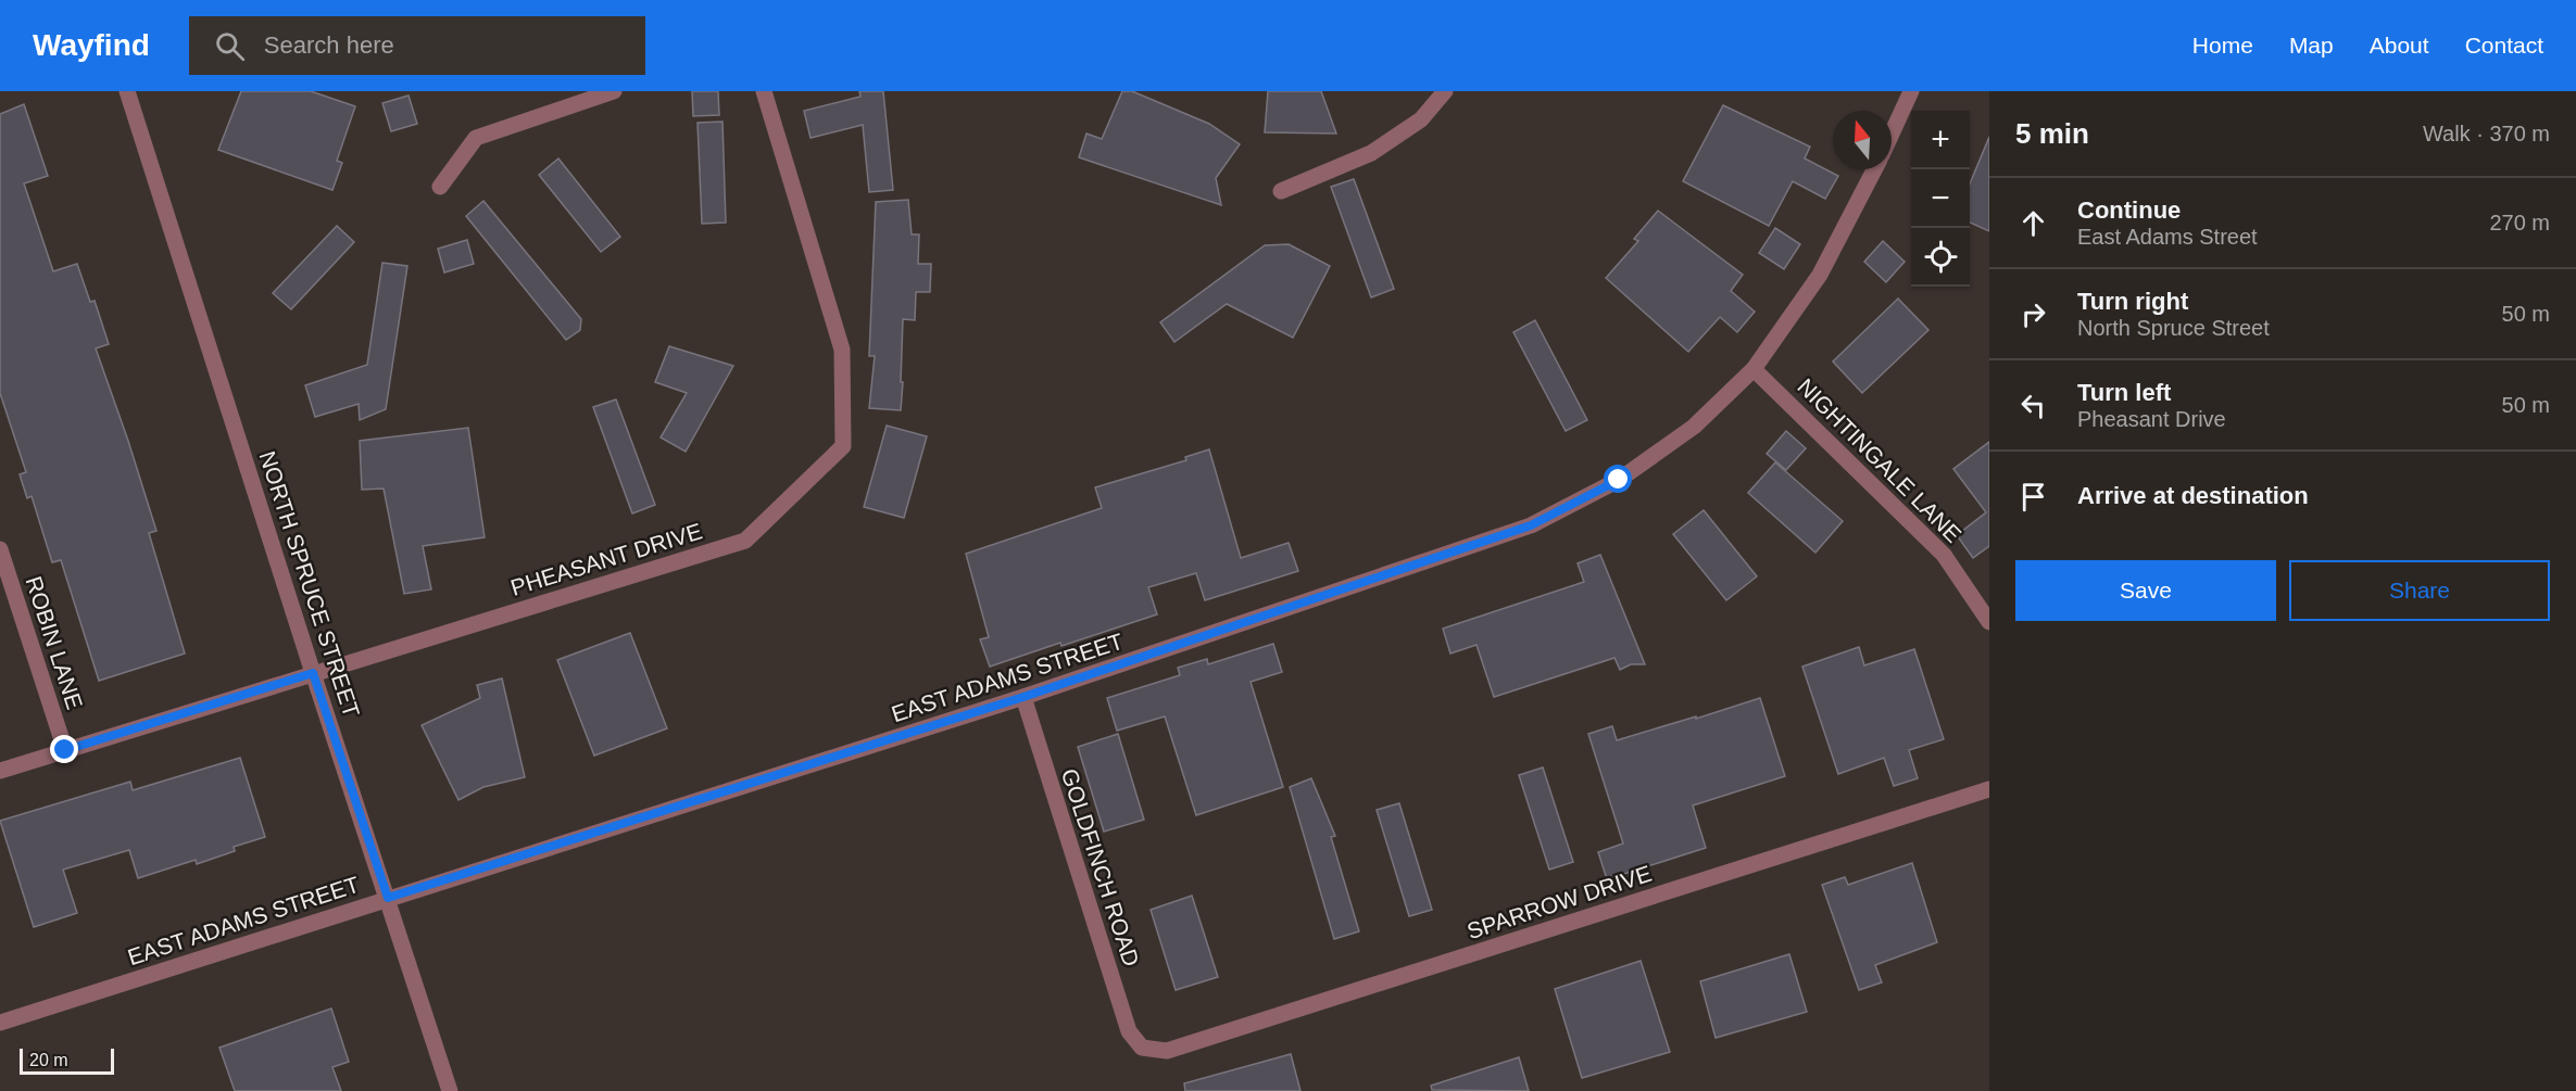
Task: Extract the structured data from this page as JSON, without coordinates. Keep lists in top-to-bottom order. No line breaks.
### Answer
{"streets":{"street":["NIGHTINGALE LANE","PHEASANT DRIVE","NORTH SPRUCE STREET","ROBIN LANE","EAST ADAMS STREET","GOLDFINCH ROAD","SPARROW DRIVE"]},"crossings":[["NIGHTINGALE LANE","EAST ADAMS STREET"],["PHEASANT DRIVE","NORTH SPRUCE STREET"],["PHEASANT DRIVE","ROBIN LANE"],["NORTH SPRUCE STREET","EAST ADAMS STREET"],["EAST ADAMS STREET","GOLDFINCH ROAD"],["GOLDFINCH ROAD","SPARROW DRIVE"]],"scale_bar":"20 m","north":"top","page":{"header":"Wayfind","search":"Search here","nav":["Home","Map","About","Contact"],"heading":["5 min","Walk · 370 m"],"map_buttons":["+","−"],"list":[["Continue","East Adams Street","270 m"],["Turn right","North Spruce Street","50 m"],["Turn left","Pheasant Drive","50 m"],"Arrive at destination"],"buttons":["Save","Share"],"scale":"20 m"}}
